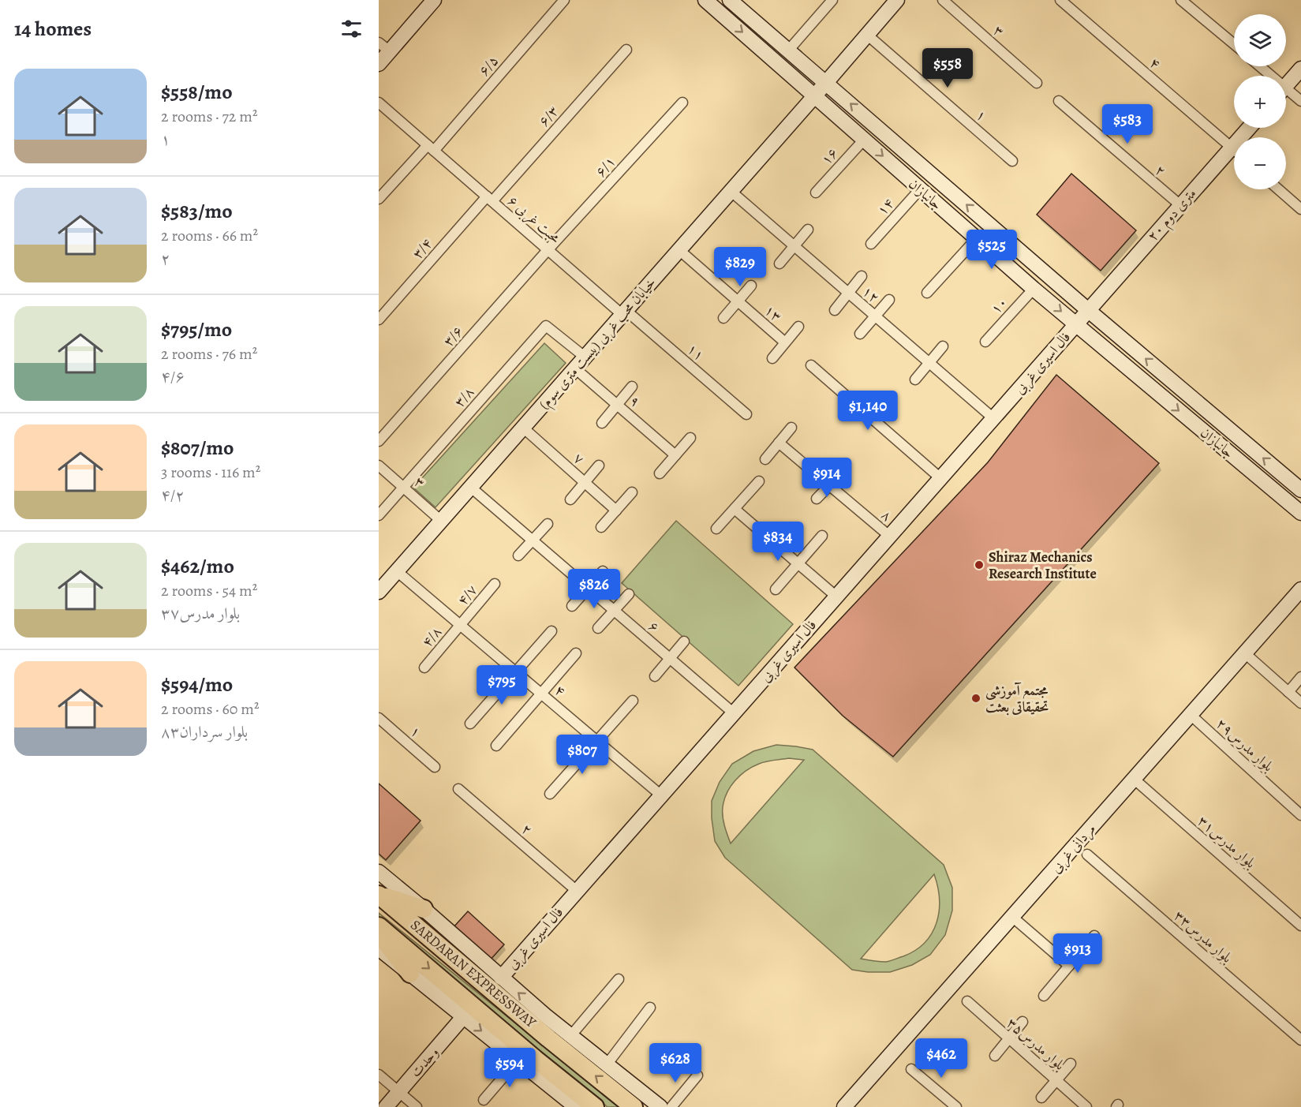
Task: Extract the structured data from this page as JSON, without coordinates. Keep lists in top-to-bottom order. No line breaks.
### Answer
{"streets":{"highway":["SARDARAN EXPRESSWAY"],"street":["۳","۴","۶/۵","۱","۶/۳","۱۶","۶/۱","۲","جانبازان","۱۴","۲۰ متری دوم","محبت غربی ۶","۳/۴","۱۲","۱۰","۱۳","۳/۶","خیابان محب غربی (بیست متری سوم)","۱۱","فال اسیری غربی","۳/۸","۹","۷","۸","۴/۷","۶","۴/۸","۲۹بلوار مدرس","بلوار مدرس۳۱","مردانی غربی","بلوار مدرس۳۳","بلوار مدرس۳۵","وحدت"]},"crossings":[["۳","خیابان محب غربی (بیست متری سوم)"],["۳","۳/۸"],["۴","۲۰ متری دوم"],["۴","خیابان محب غربی (بیست متری سوم)"],["۴","فال اسیری غربی"],["۴","۴/۷"],["۴","۴/۸"],["۶/۵","محبت غربی ۶"],["۱","خیابان محب غربی (بیست متری سوم)"],["۶/۳","محبت غربی ۶"],["۶/۳","۳/۴"],["۱۶","جانبازان"],["۶/۱","محبت غربی ۶"],["۶/۱","۳/۶"],["۲","۲۰ متری دوم"],["۲","فال اسیری غربی"],["جانبازان","۱۴"],["جانبازان","۲۰ متری دوم"],["جانبازان","۱۰"],["جانبازان","خیابان محب غربی (بیست متری سوم)"],["جانبازان","فال اسیری غربی"],["۲۰ متری دوم","فال اسیری غربی"],["محبت غربی ۶","۳/۴"],["محبت غربی ۶","۳/۶"],["محبت غربی ۶","خیابان محب غربی (بیست متری سوم)"],["محبت غربی ۶","۱۱"],["۱۲","خیابان محب غربی (بیست متری سوم)"],["۱۲","فال اسیری غربی"],["۱۳","خیابان محب غربی (بیست متری سوم)"],["خیابان محب غربی (بیست متری سوم)","۱۱"],["خیابان محب غربی (بیست متری سوم)","۳/۸"],["خیابان محب غربی (بیست متری سوم)","۹"],["خیابان محب غربی (بیست متری سوم)","۷"],["خیابان محب غربی (بیست متری سوم)","۶"],["فال اسیری غربی","۸"],["فال اسیری غربی","۶"],["۴/۷","۴/۸"],["۲۹بلوار مدرس","مردانی غربی"],["بلوار مدرس۳۱","مردانی غربی"]],"places":["Shiraz Mechanics Research Institute","مجتمع آموزشی تحقیقاتی بعثت"],"page":{"heading":"14 homes","map_buttons":["+","−"],"price":["$558","$583","$525","$829","$1,140","$914","$834","$826","$795","$807","$913","$462","$628","$594"],"list":[{"name":"$558/mo","note":"2 rooms · 72 m² · ۱"},{"name":"$583/mo","note":"2 rooms · 66 m² · ۲"},{"name":"$795/mo","note":"2 rooms · 76 m² · ۴/۶"},{"name":"$807/mo","note":"3 rooms · 116 m² · ۴/۲"},{"name":"$462/mo","note":"2 rooms · 54 m² · بلوار مدرس۳۷"},{"name":"$594/mo","note":"2 rooms · 60 m² · بلوار سرداران۸۳"}]}}
